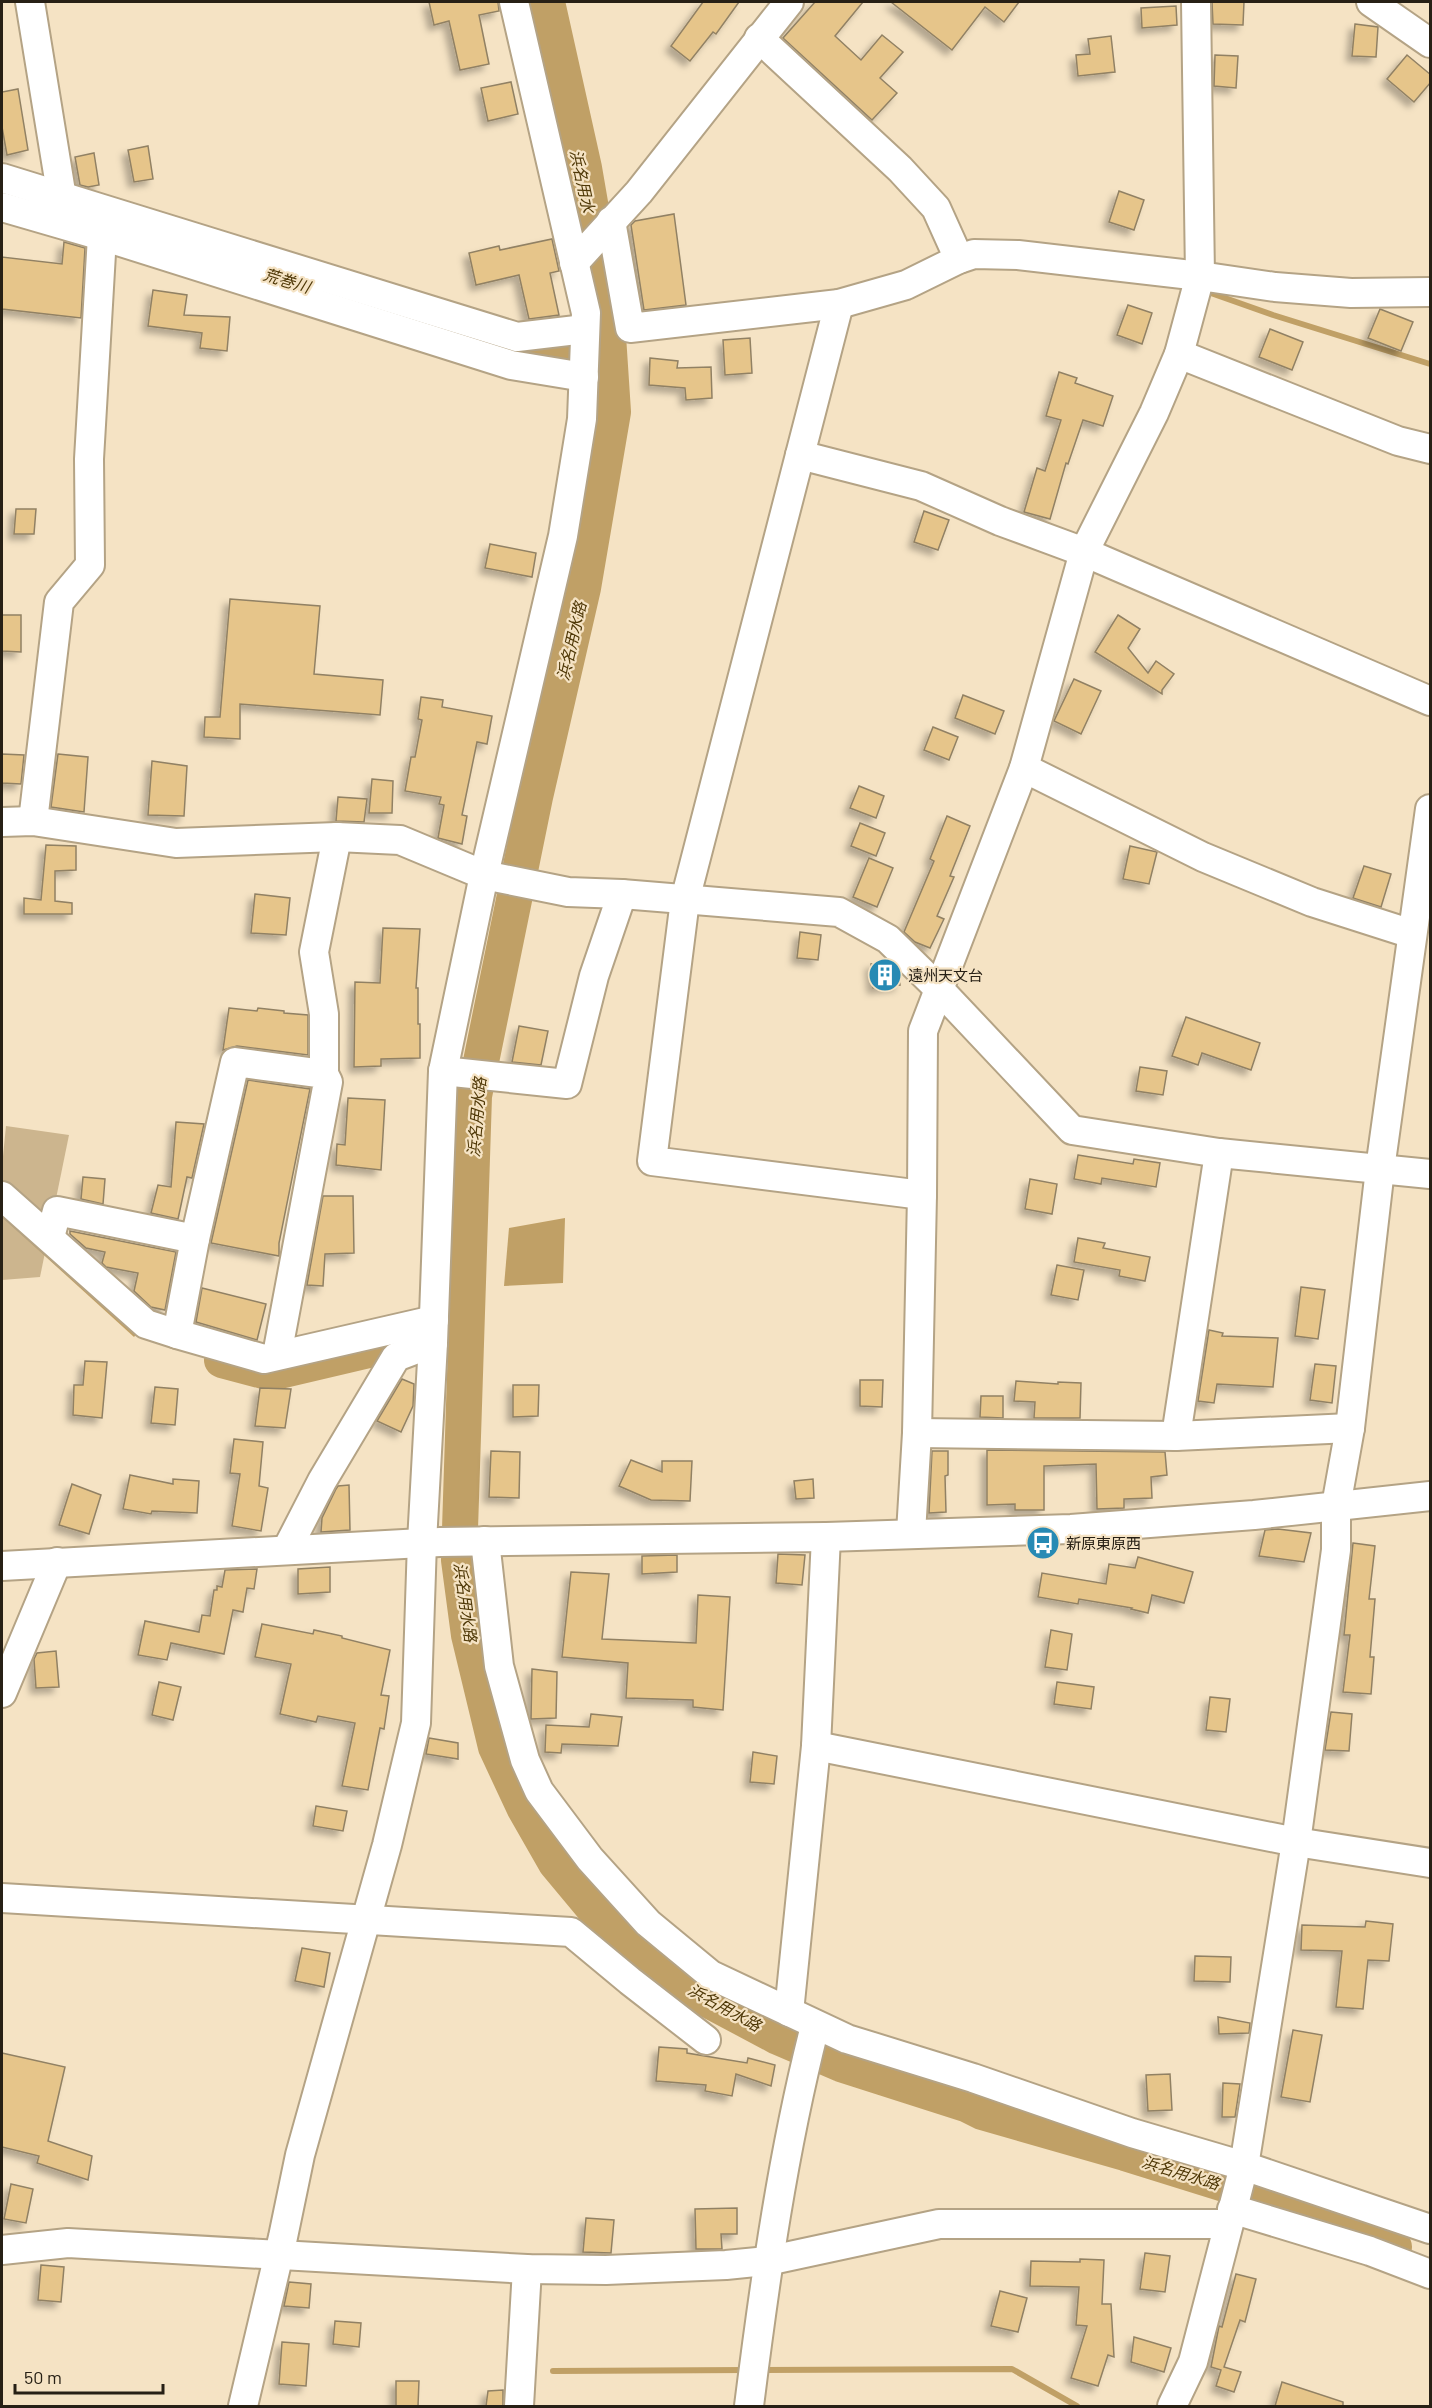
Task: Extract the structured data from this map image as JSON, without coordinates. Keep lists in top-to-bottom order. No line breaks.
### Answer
{"water":["浜名用水","荒巻川","浜名用水路"],"places":{"building":["遠州天文台"],"bus stop":["新原東原西"]},"scale_bar":"50 m"}
